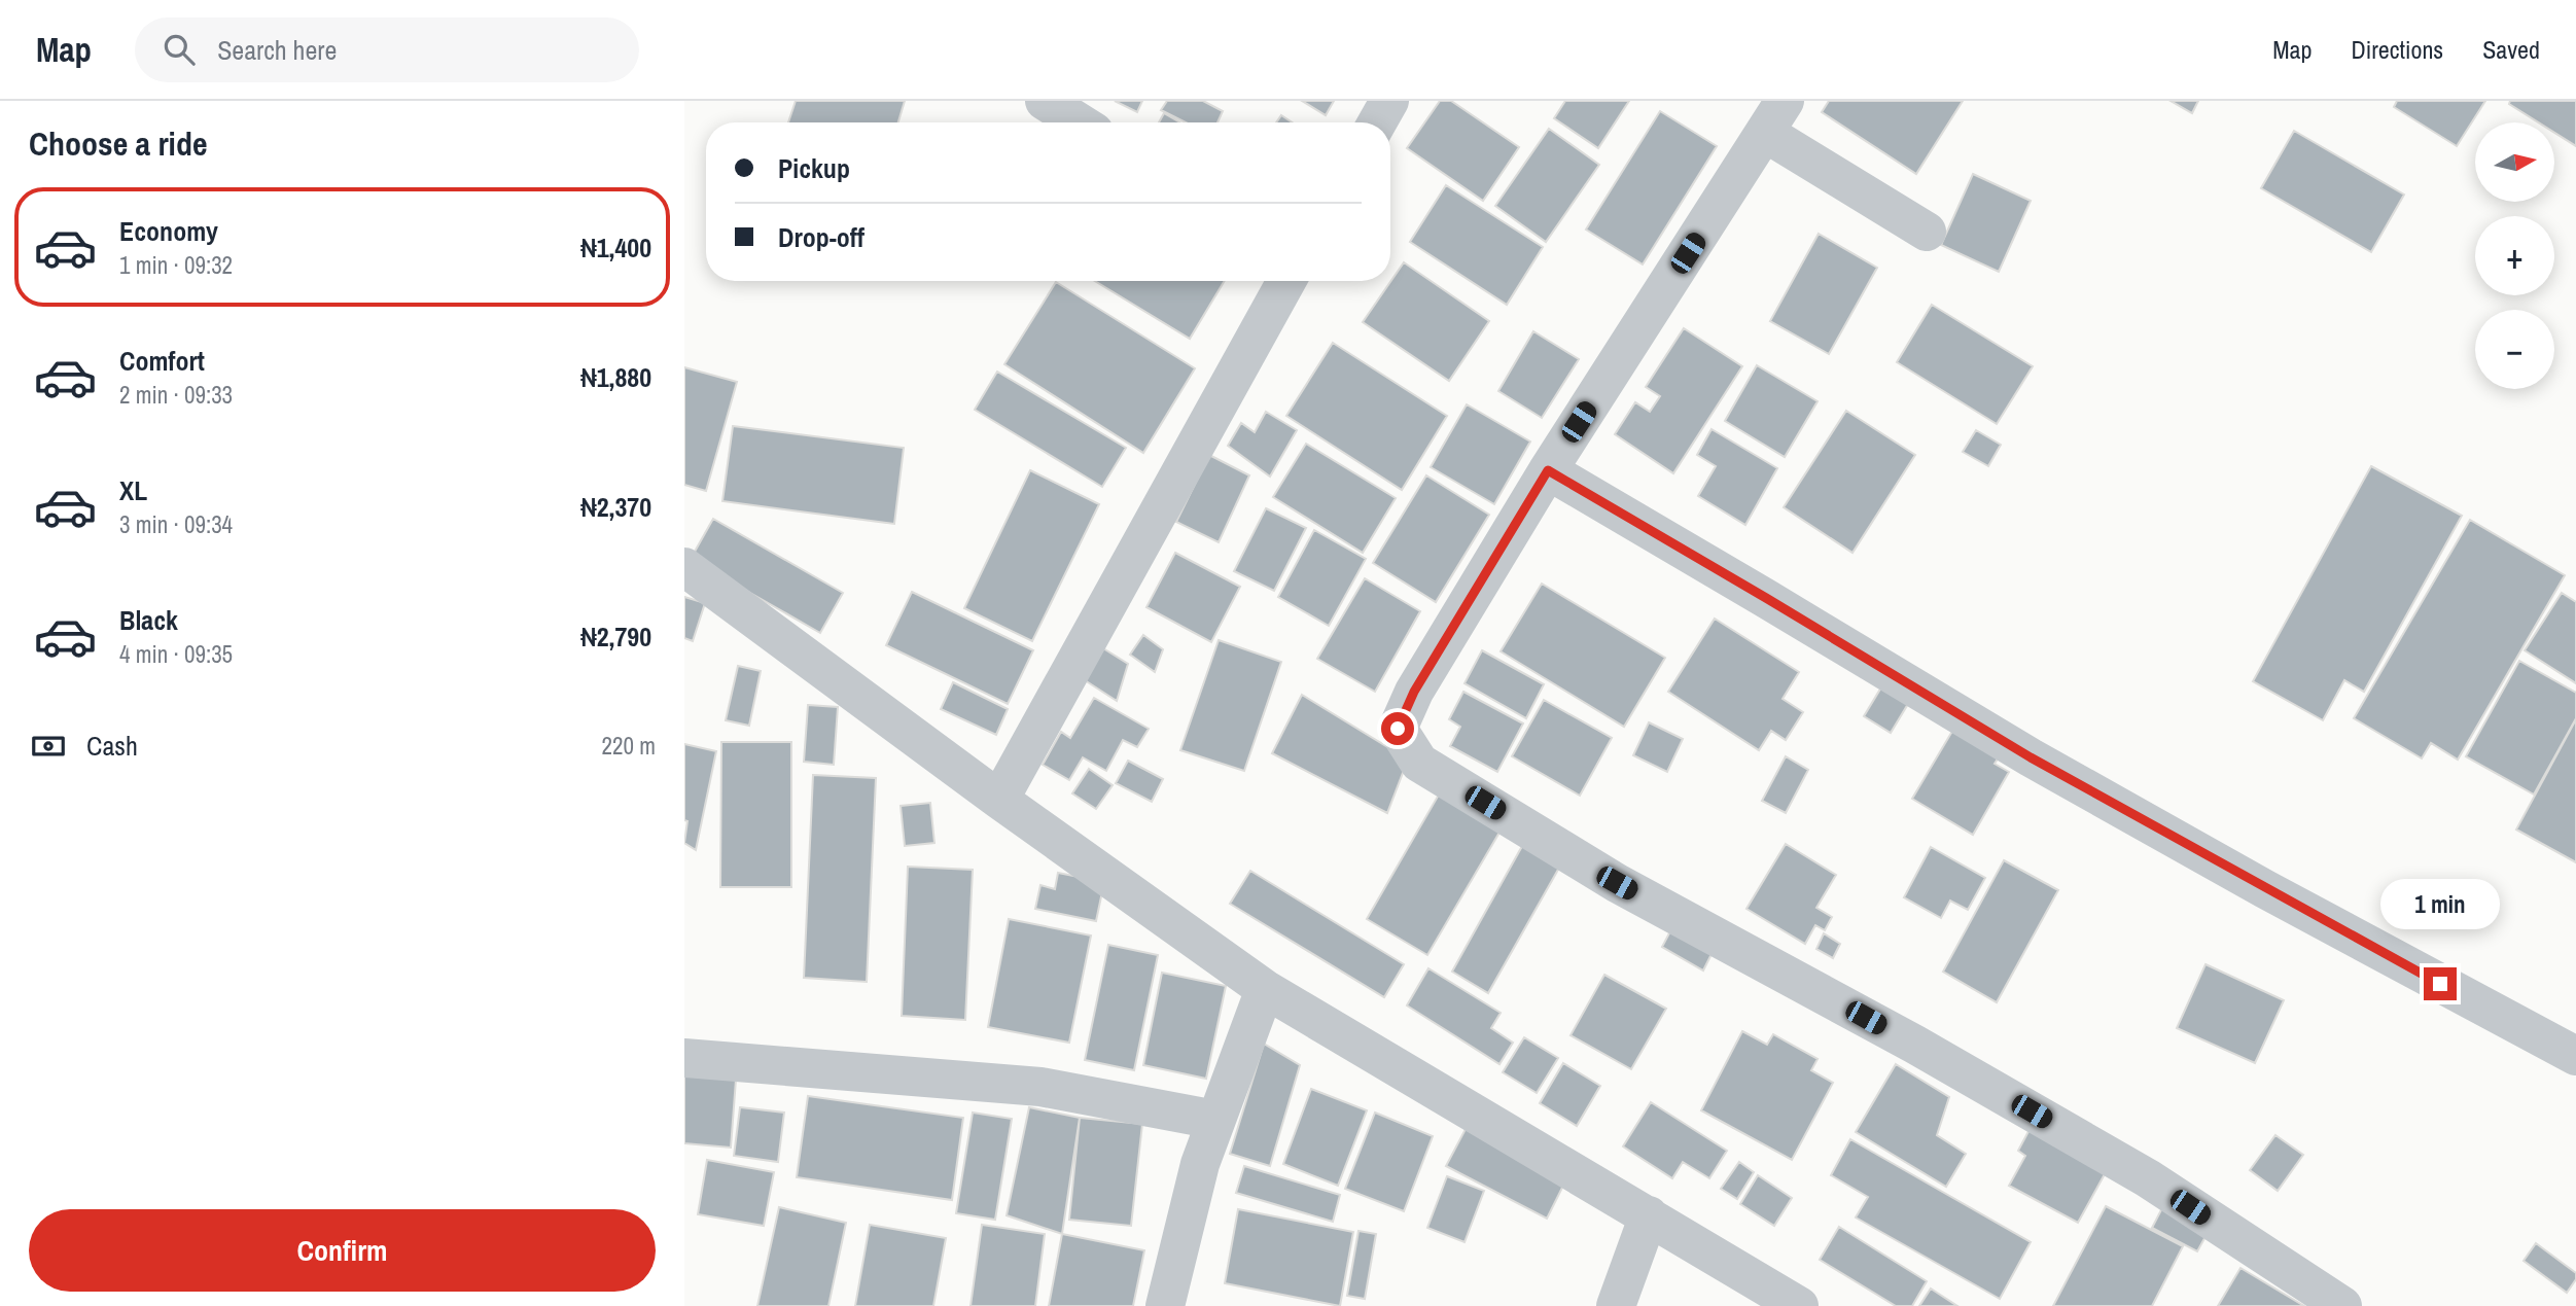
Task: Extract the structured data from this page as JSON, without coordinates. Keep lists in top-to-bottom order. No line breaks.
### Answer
{"north":"right","page":{"header":"Map","search":"Search here","nav":["Map","Directions","Saved"],"heading":"Choose a ride","map_buttons":["+","−"],"banner":["Pickup","Drop-off"],"list":[{"name":"Economy","note":"1 min · 09:32","value":"₦1,400"},{"name":"Comfort","note":"2 min · 09:33","value":"₦1,880"},{"name":"XL","note":"3 min · 09:34","value":"₦2,370"},{"name":"Black","note":"4 min · 09:35","value":"₦2,790"}],"pay":["Cash","220 m"],"bubble":"1 min","buttons":"Confirm"}}
